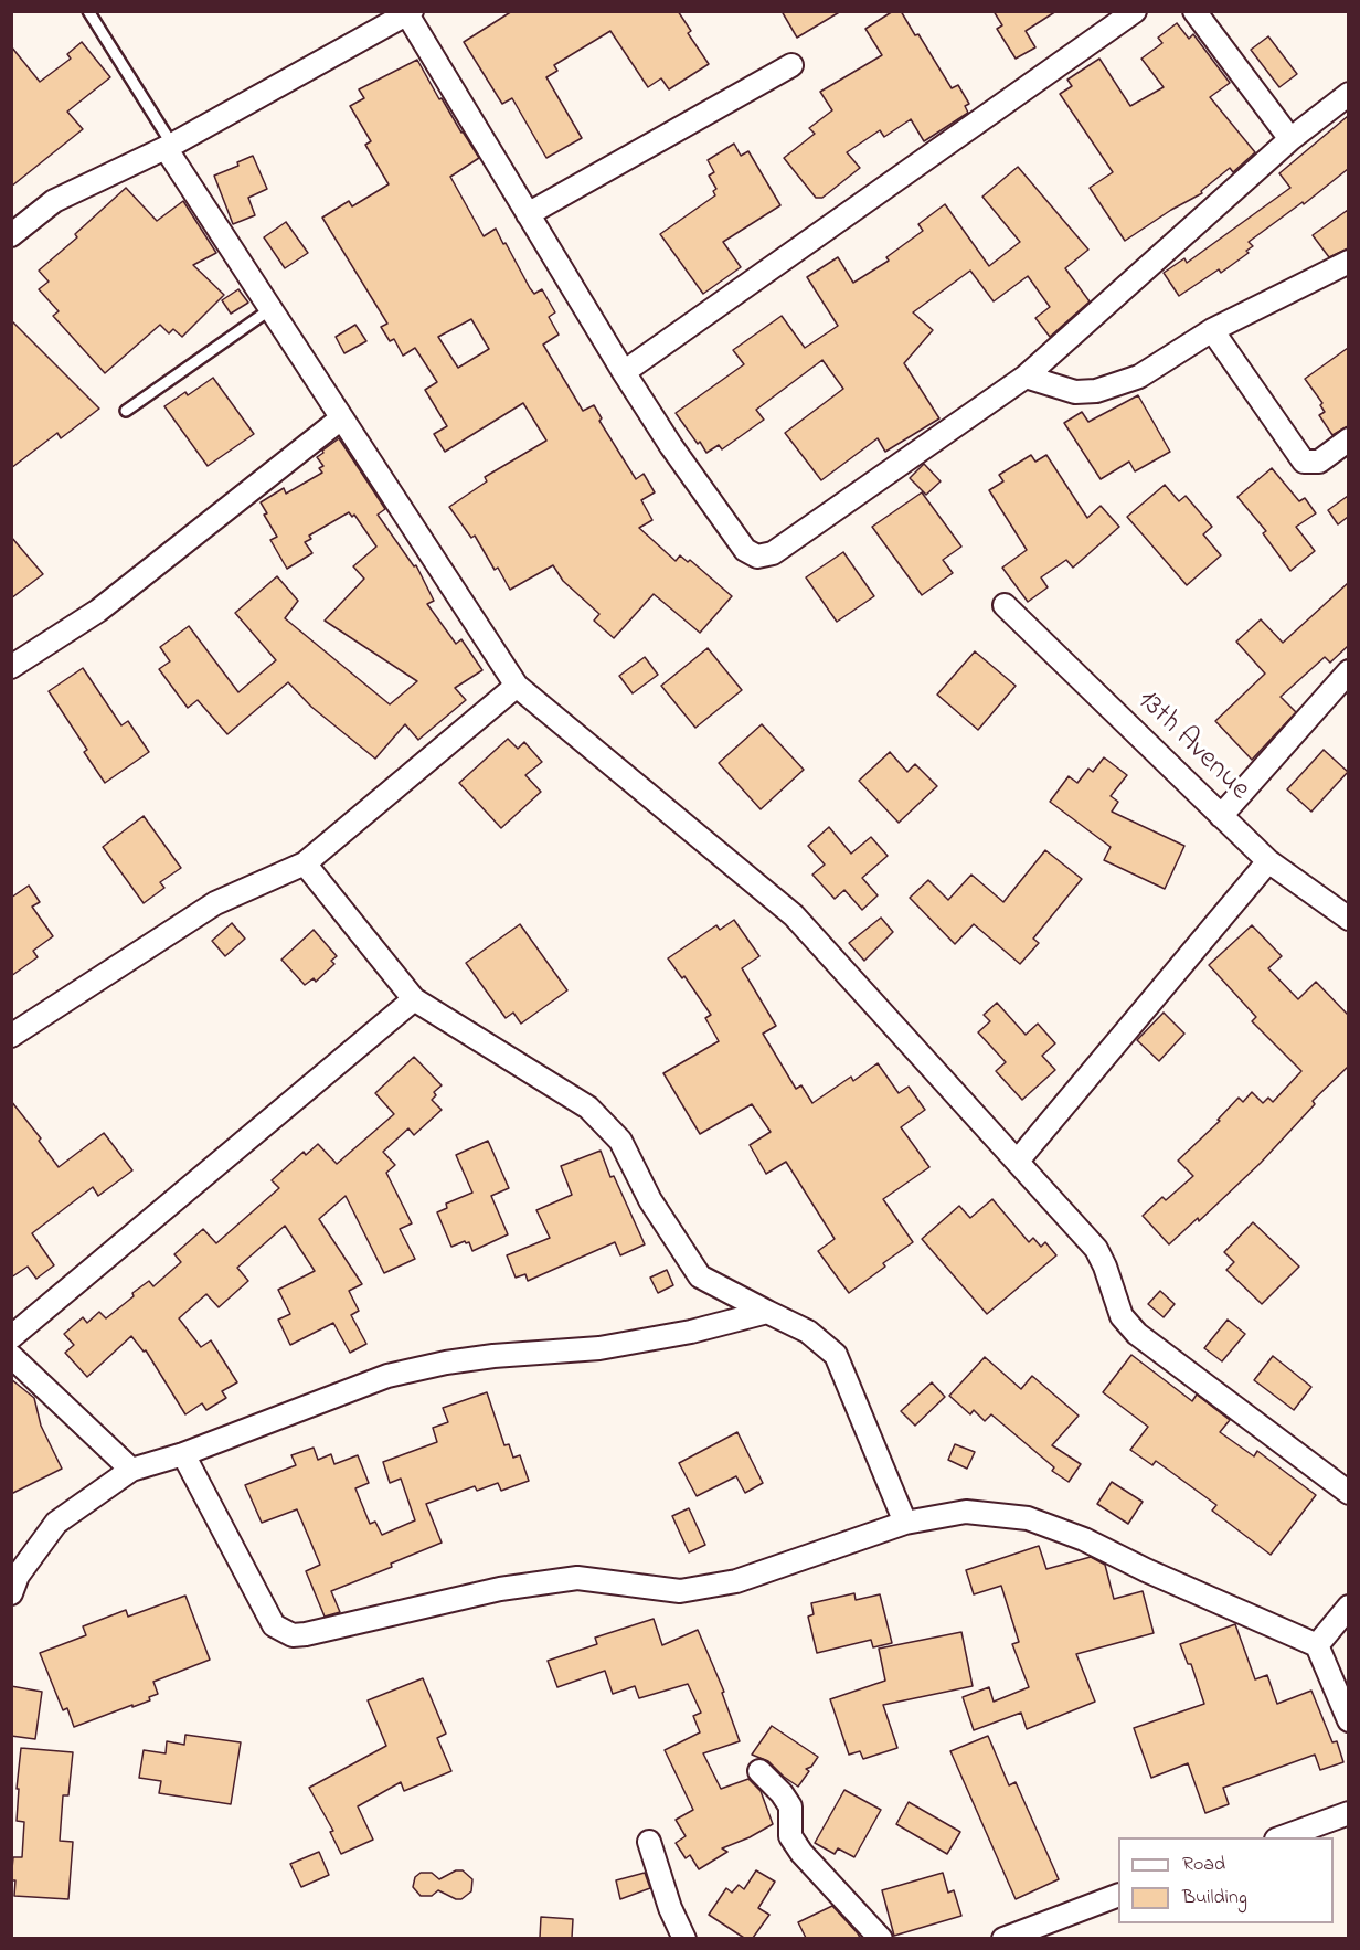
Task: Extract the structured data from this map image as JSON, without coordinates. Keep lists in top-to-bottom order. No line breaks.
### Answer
{"streets":{"street":["13th Avenue"]},"legend":["Road","Building"]}
